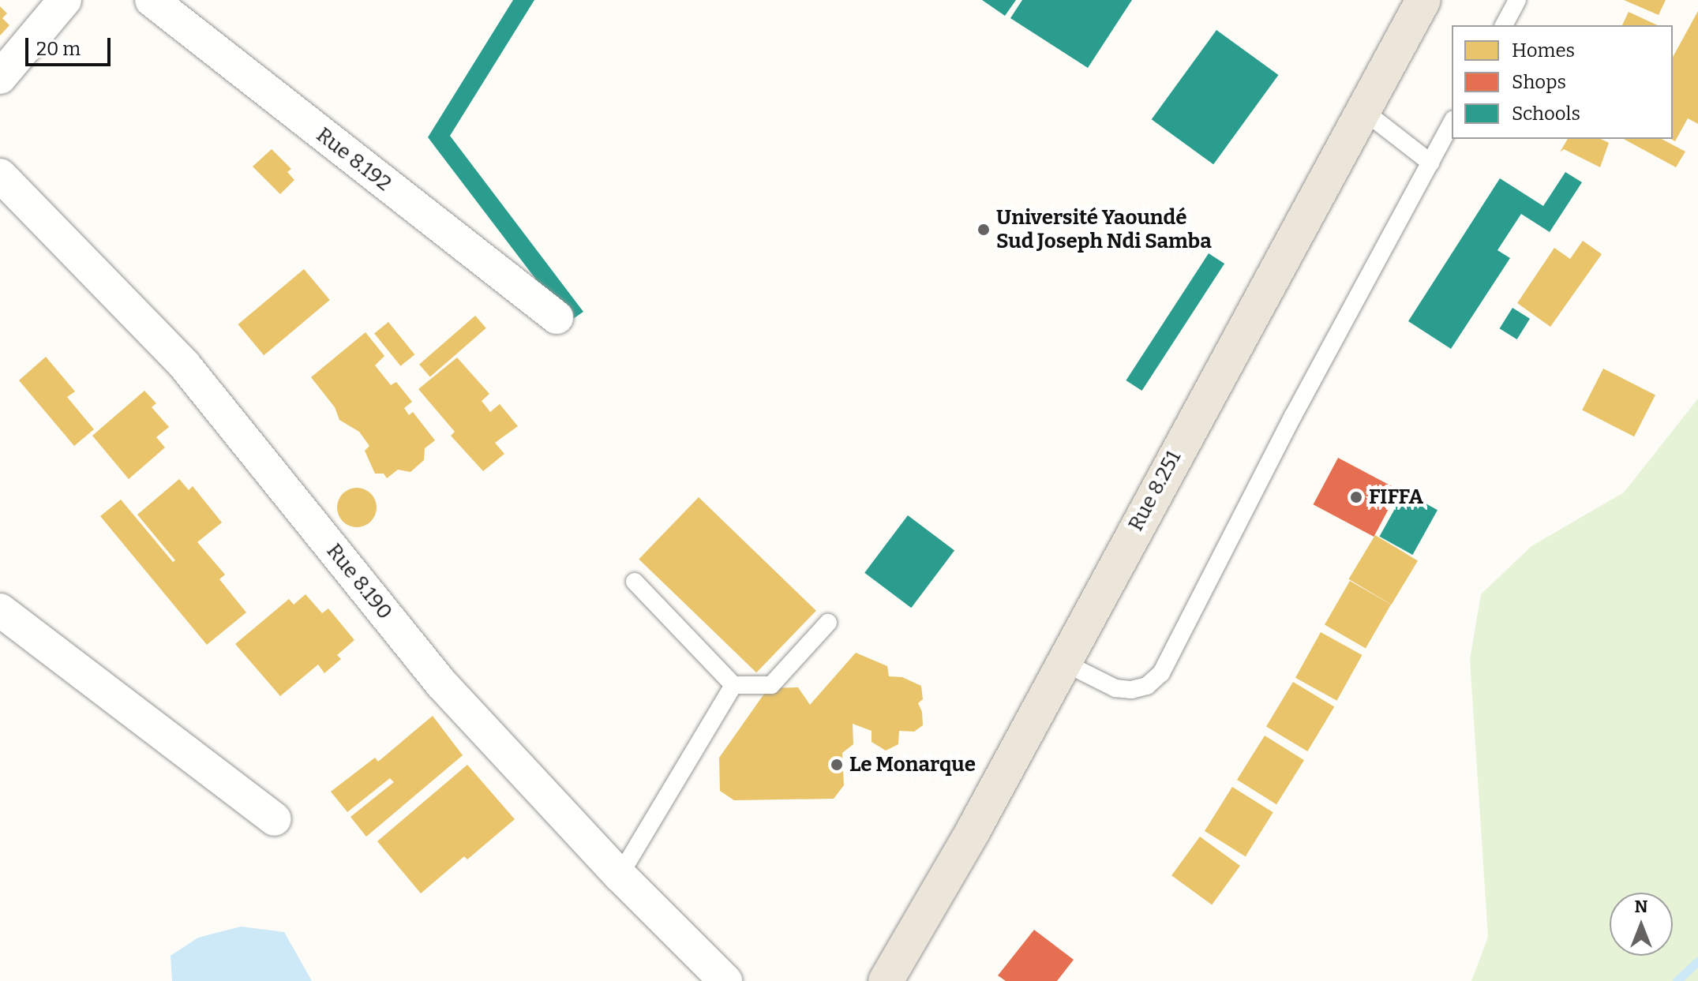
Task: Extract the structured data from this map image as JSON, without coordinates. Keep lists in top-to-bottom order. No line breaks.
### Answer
{"streets":{"highway":["Rue 8.251"],"street":["Rue 8.192","Rue 8.190"]},"places":["Université Yaoundé Sud Joseph Ndi Samba","FIFFA","Le Monarque"],"legend":["Homes","Shops","Schools"],"scale_bar":"20 m","north":"top"}
